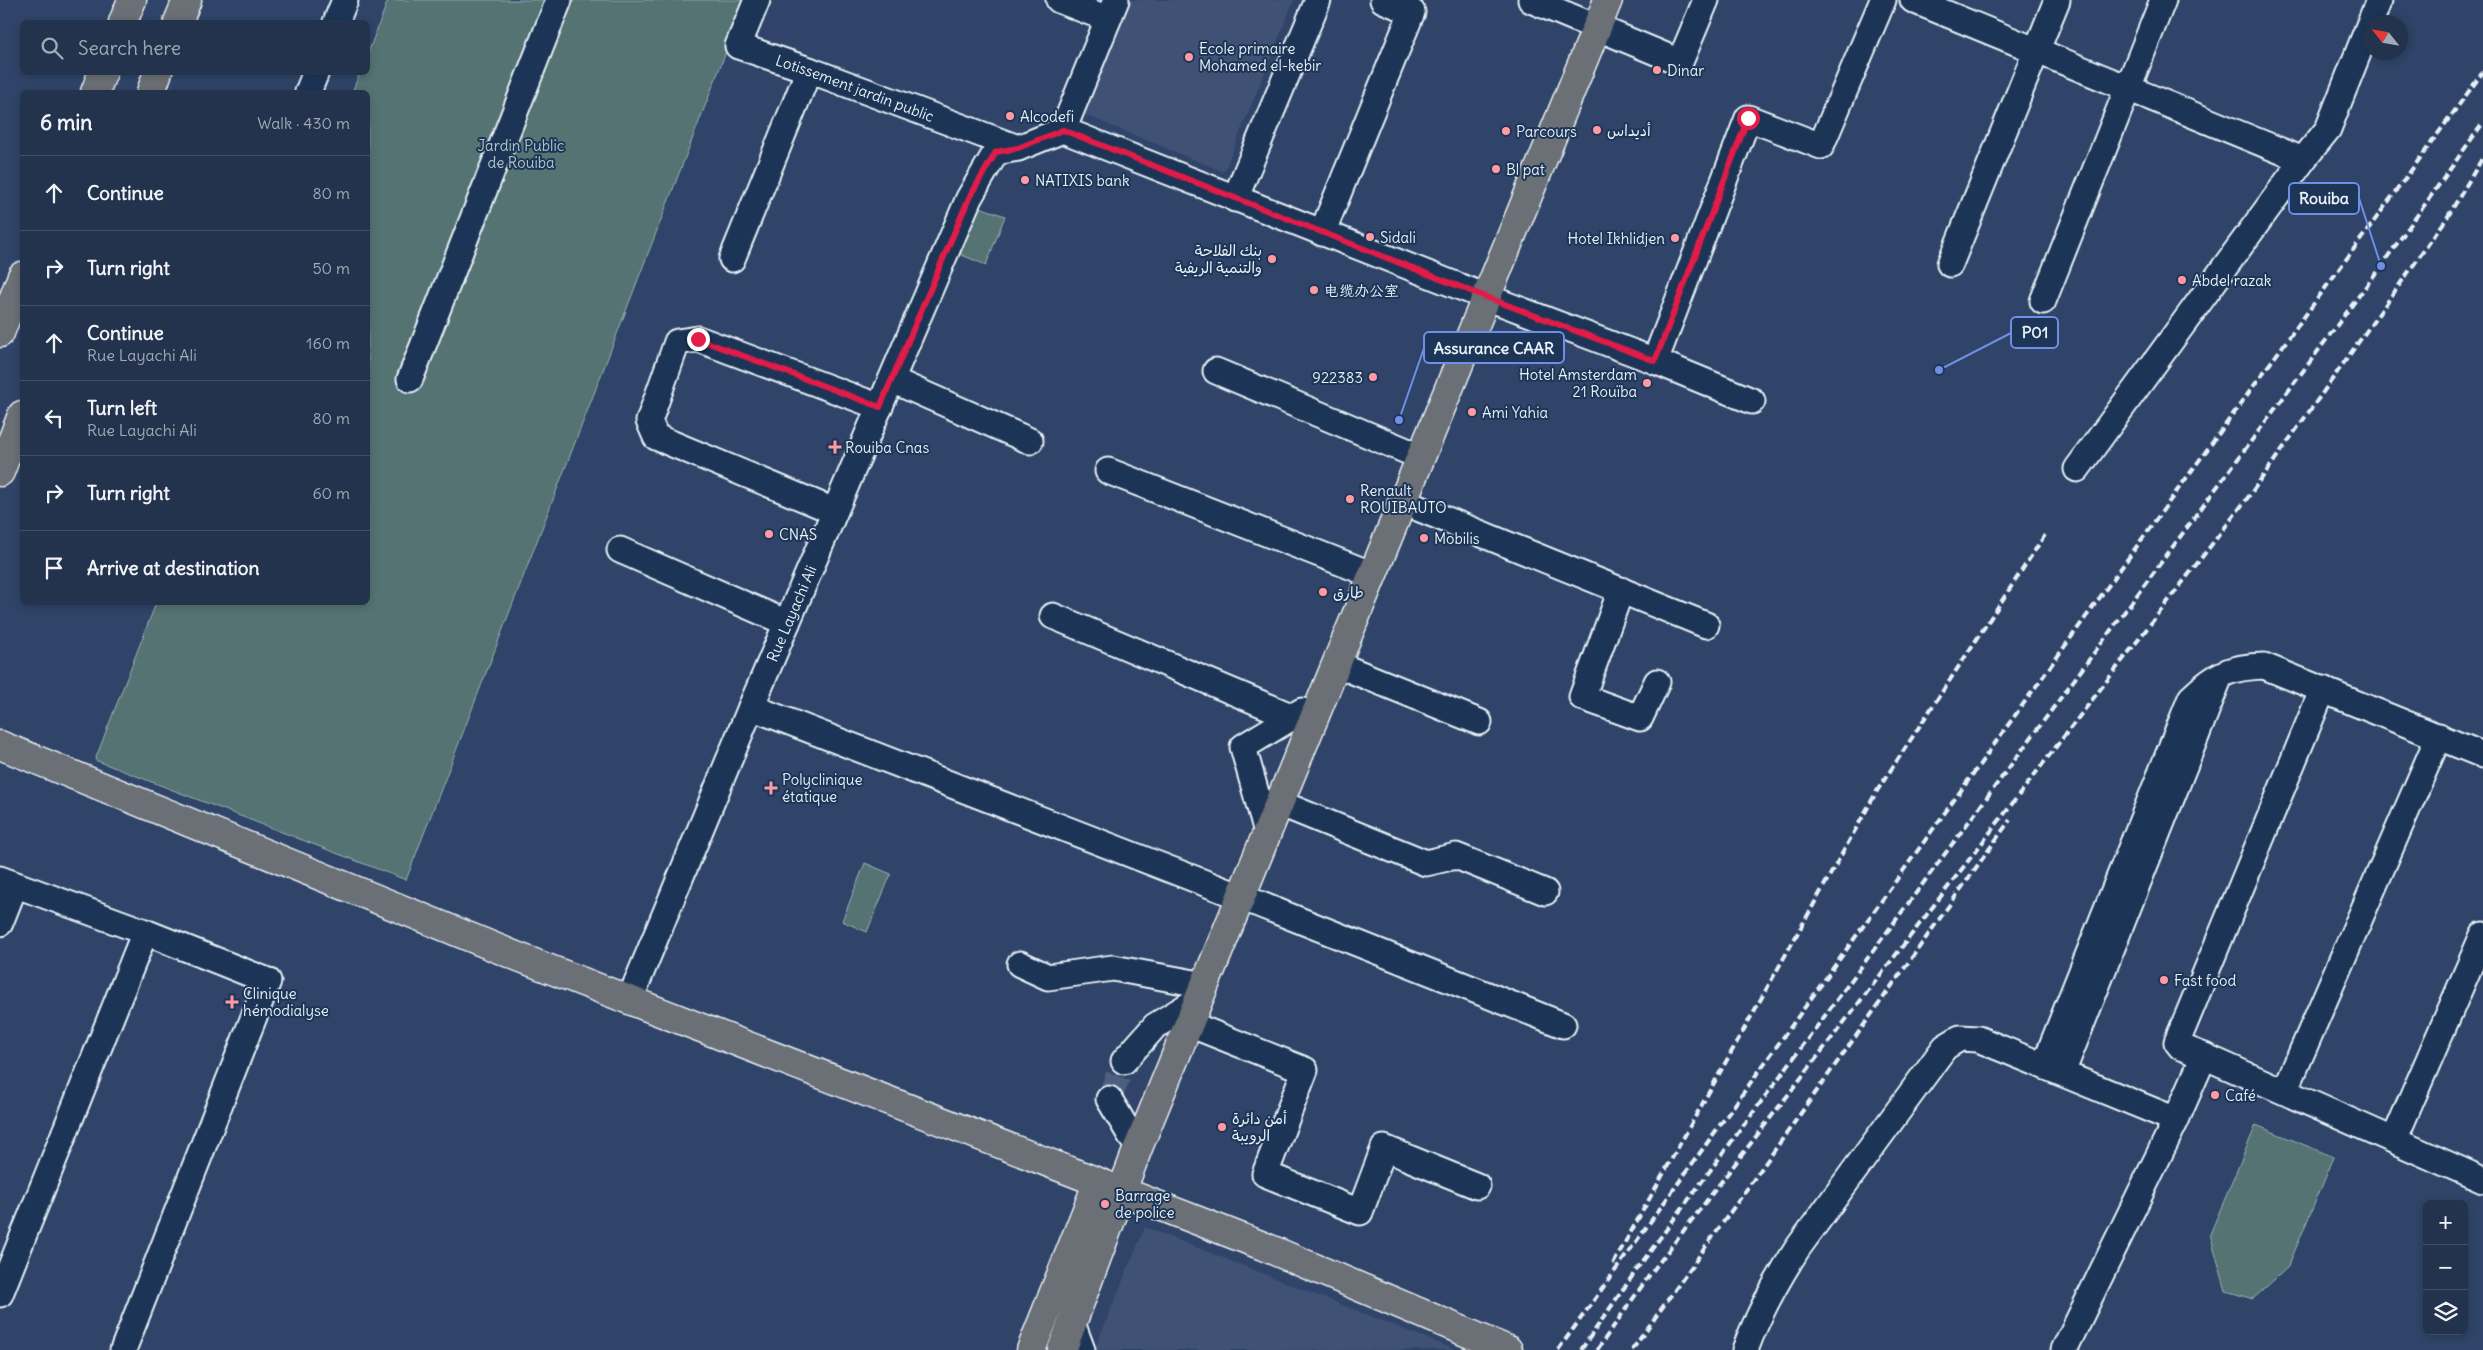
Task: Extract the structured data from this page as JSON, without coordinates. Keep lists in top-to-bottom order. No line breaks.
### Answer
{"streets":{"street":["Lotissement jardin public","Rue Layachi Ali"]},"crossings":[["Lotissement jardin public","Rue Layachi Ali"]],"parks":["Jardin Public de Rouiba"],"places":{"other":["Ecole primaire Mohamed el-kebir","Dinar","Alcodefi","أديداس","Parcours","Bl pat","NATIXIS bank","Sidali","Hotel Ikhlidjen","بنك الفلاحة والتنمية الريفية","Rouiba","Abdel razak","电缆办公室","P01","922383","Hotel Amsterdam 21 Rouïba","Ami Yahia","Assurance CAAR","Renault ROUIBAUTO","CNAS","Mobilis","طارق","Fast food","Café","أمن دائرة الرويبة","Barrage de police"],"health":["Rouiba Cnas","Polyclinique étatique","Clinique hémodialyse"]},"north":"top left","page":{"search":"Search here","heading":["6 min","Walk · 430 m"],"list":[["Continue","80 m"],["Turn right","50 m"],["Continue","Rue Layachi Ali","160 m"],["Turn left","Rue Layachi Ali","80 m"],["Turn right","60 m"],"Arrive at destination"],"map_buttons":["+","−"]}}
